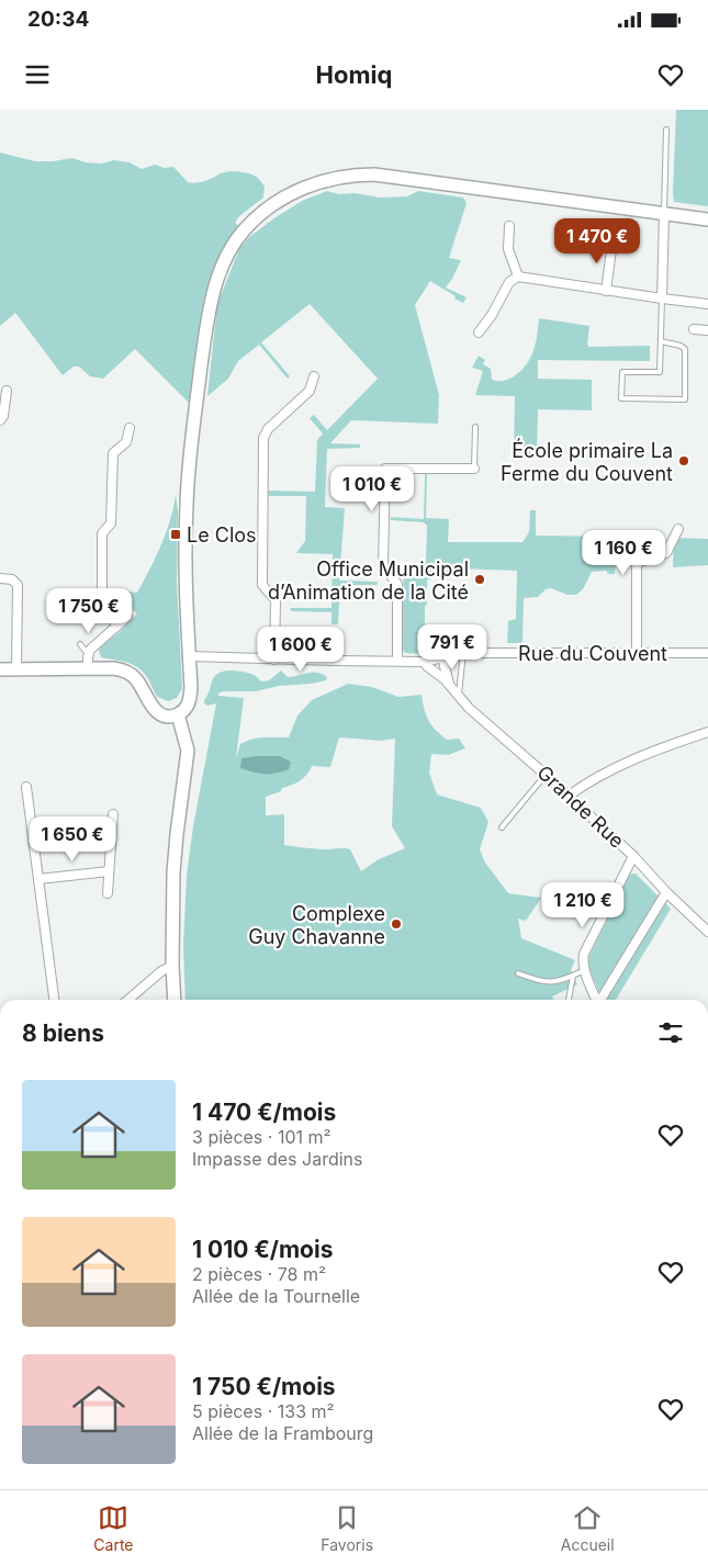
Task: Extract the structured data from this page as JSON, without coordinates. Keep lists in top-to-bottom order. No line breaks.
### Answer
{"streets":{"street":["Rue du Couvent","Grande Rue"]},"crossings":[["Rue du Couvent","Grande Rue"]],"places":{"other":["École primaire La Ferme du Couvent","Office Municipal d’Animation de la Cité","Complexe Guy Chavanne"],"transit":["Le Clos"]},"page":{"status":"20:34","header":"Homiq","price":["1 470 €","1 010 €","1 160 €","1 750 €","791 €","1 600 €","1 650 €","1 210 €"],"heading":"8 biens","list":[{"name":"1 470 €/mois","note":"3 pièces · 101 m² · Impasse des Jardins"},{"name":"1 010 €/mois","note":"2 pièces · 78 m² · Allée de la Tournelle"},{"name":"1 750 €/mois","note":"5 pièces · 133 m² · Allée de la Frambourg"}],"tabs":["Carte","Favoris","Accueil"]}}
